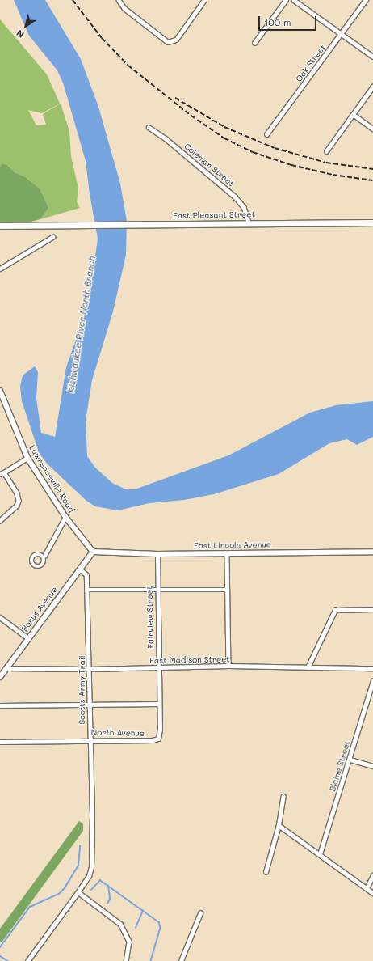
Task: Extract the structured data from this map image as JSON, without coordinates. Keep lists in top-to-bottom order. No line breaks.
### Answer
{"streets":{"main road":["East Pleasant Street"],"street":["Oak Street","Coleman Street","Lawrenceville Road","East Lincoln Avenue","Bonus Avenue","Fairview Street","East Madison Street","Scotts Army Trail","North Avenue","Blaine Street"]},"crossings":[["Coleman Street","East Pleasant Street"],["Lawrenceville Road","East Lincoln Avenue"],["Lawrenceville Road","Bonus Avenue"],["East Lincoln Avenue","Bonus Avenue"],["East Lincoln Avenue","Fairview Street"],["Bonus Avenue","East Madison Street"],["Bonus Avenue","Scotts Army Trail"],["Fairview Street","East Madison Street"],["Fairview Street","North Avenue"],["East Madison Street","Scotts Army Trail"],["Scotts Army Trail","North Avenue"]],"water":["Kishwaukee River North Branch"],"scale_bar":"100 m","north":"bottom left"}
